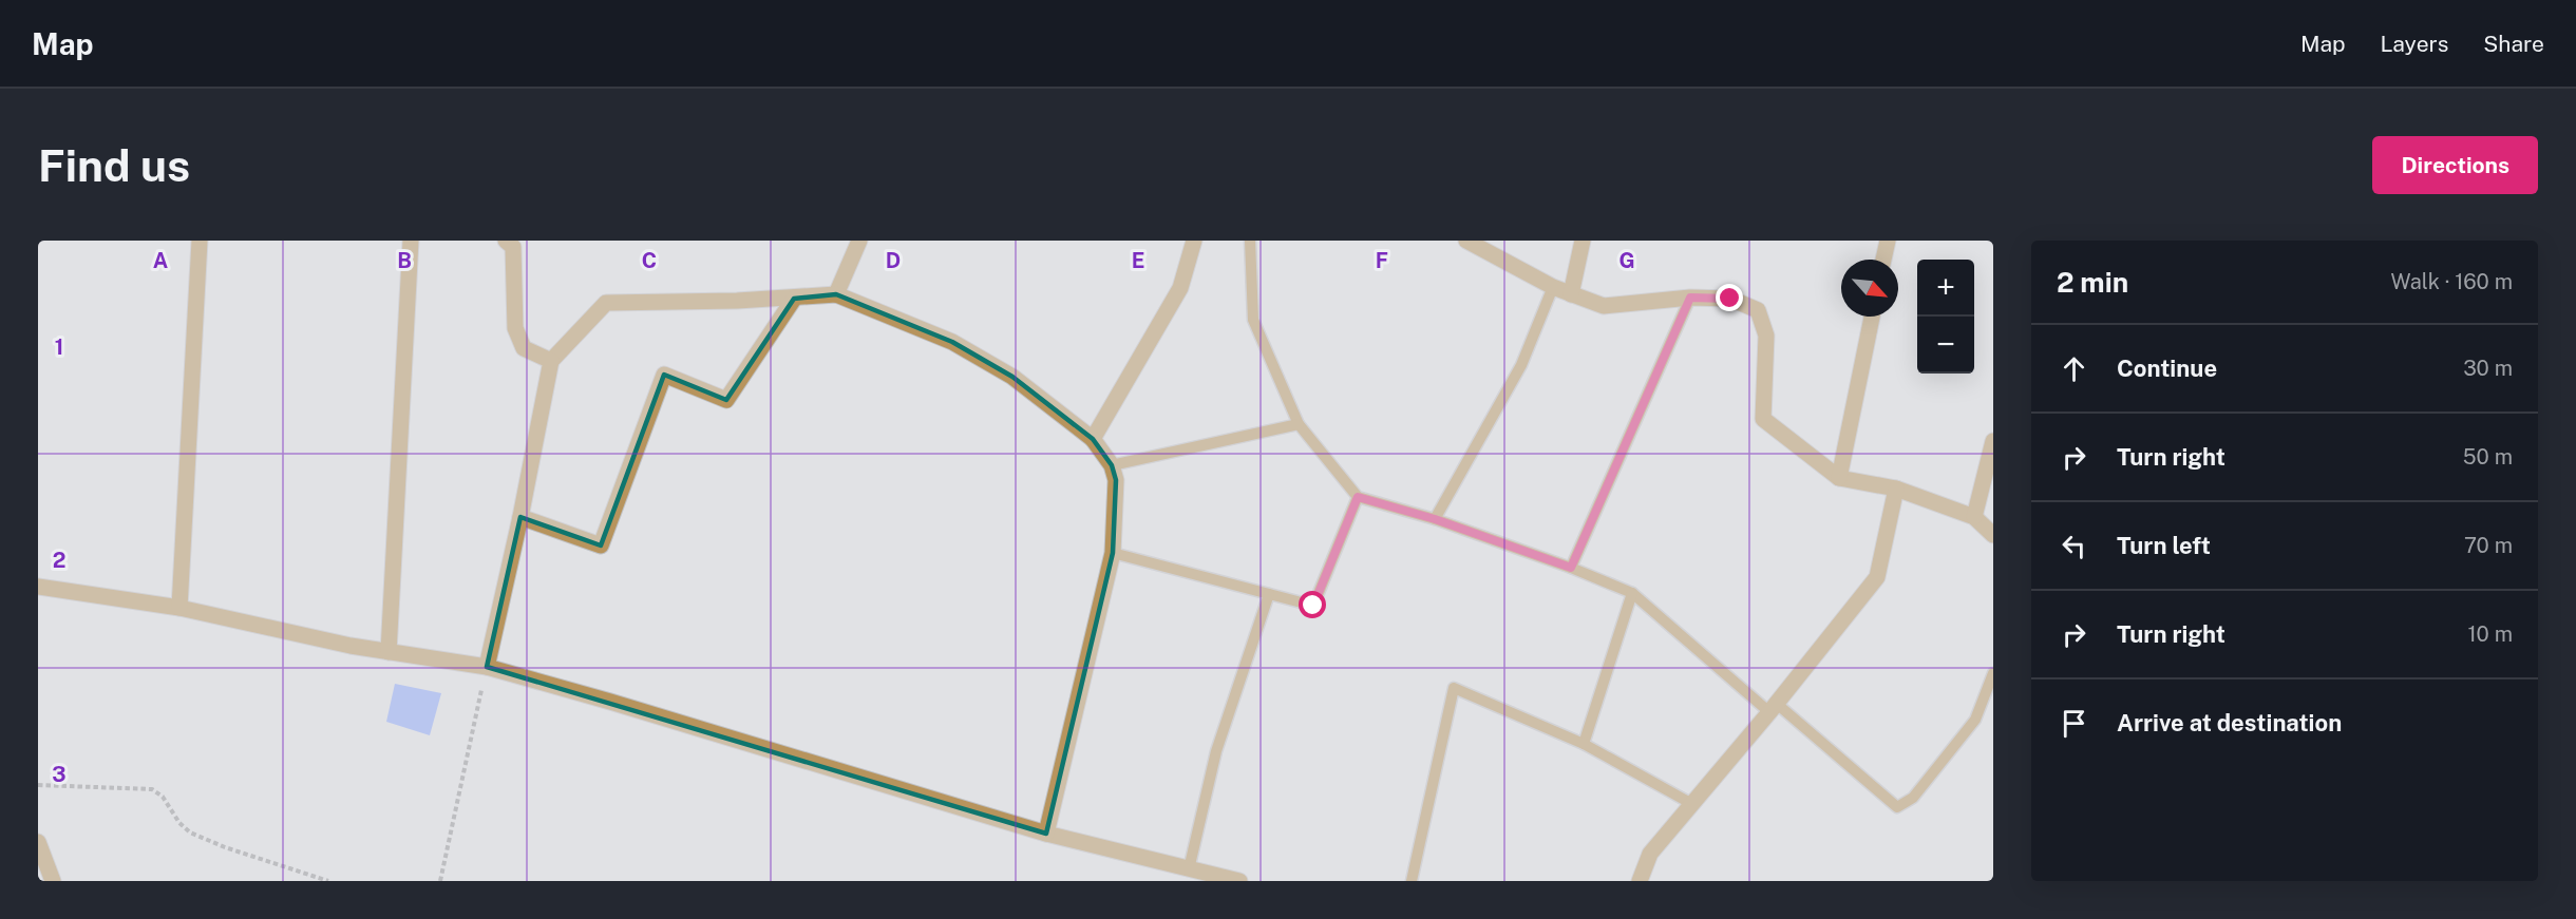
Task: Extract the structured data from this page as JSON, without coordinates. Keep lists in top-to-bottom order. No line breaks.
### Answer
{"north":"bottom right","page":{"header":"Map","nav":["Map","Layers","Share"],"buttons":"Directions","title":"Find us","heading":["2 min","Walk · 160 m"],"map_buttons":["+","−"],"list":[["Continue","30 m"],["Turn right","50 m"],["Turn left","70 m"],["Turn right","10 m"],"Arrive at destination"]},"grid":{"columns":["A","B","C","D","E","F","G"],"rows":["1","2","3"]}}
